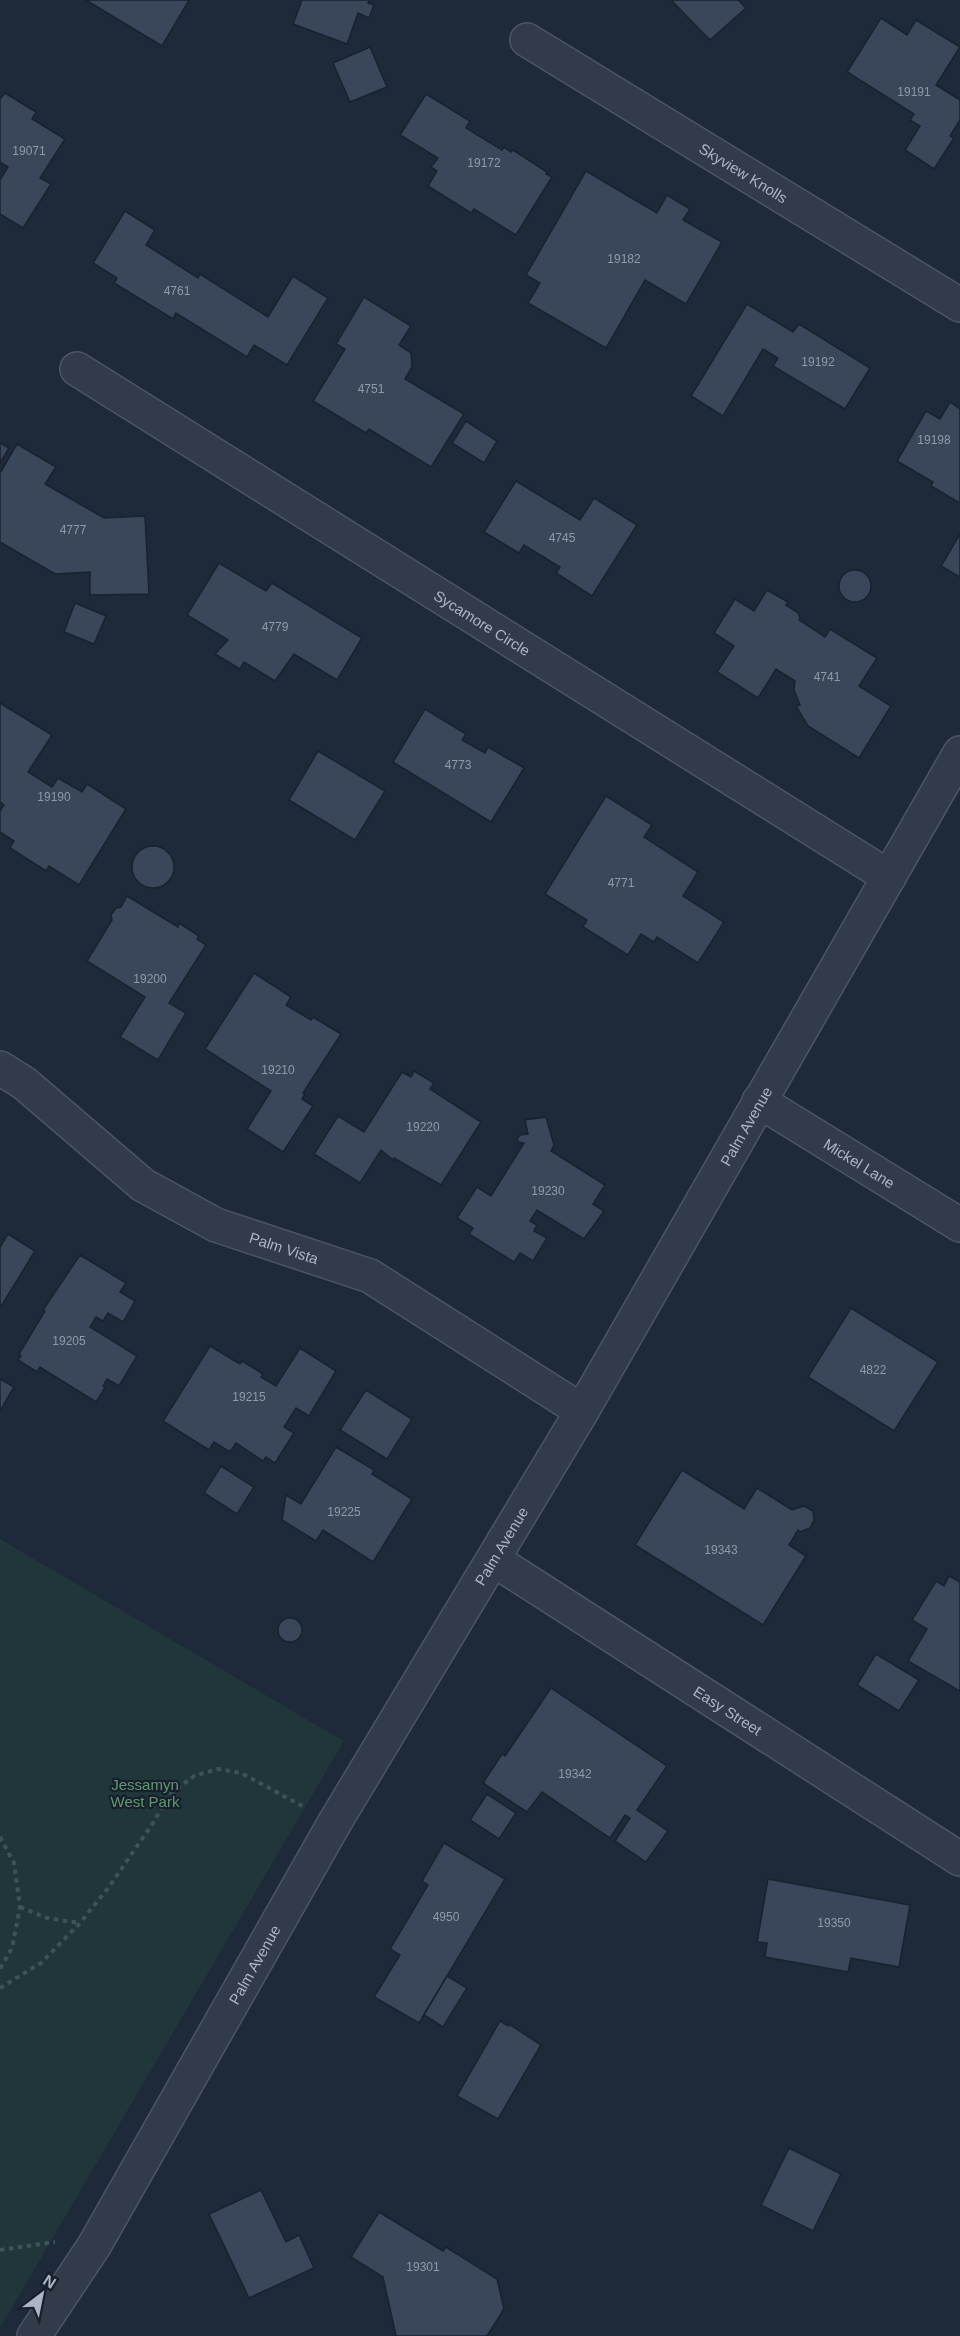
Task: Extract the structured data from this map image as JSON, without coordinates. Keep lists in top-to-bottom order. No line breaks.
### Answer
{"streets":{"street":["Skyview Knolls","Sycamore Circle","Palm Avenue","Mickel Lane","Palm Vista","Easy Street"]},"crossings":[["Sycamore Circle","Palm Avenue"],["Palm Avenue","Mickel Lane"],["Palm Avenue","Palm Vista"],["Palm Avenue","Easy Street"]],"parks":["Jessamyn West Park"],"house_numbers":["19191","19071","19172","19182","4761","19192","4751","19198","4777","4745","4779","4741","4773","19190","4771","19200","19210","19220","19230","19205","4822","19215","19225","19343","19342","4950","19350","19301"],"north":"top right"}
